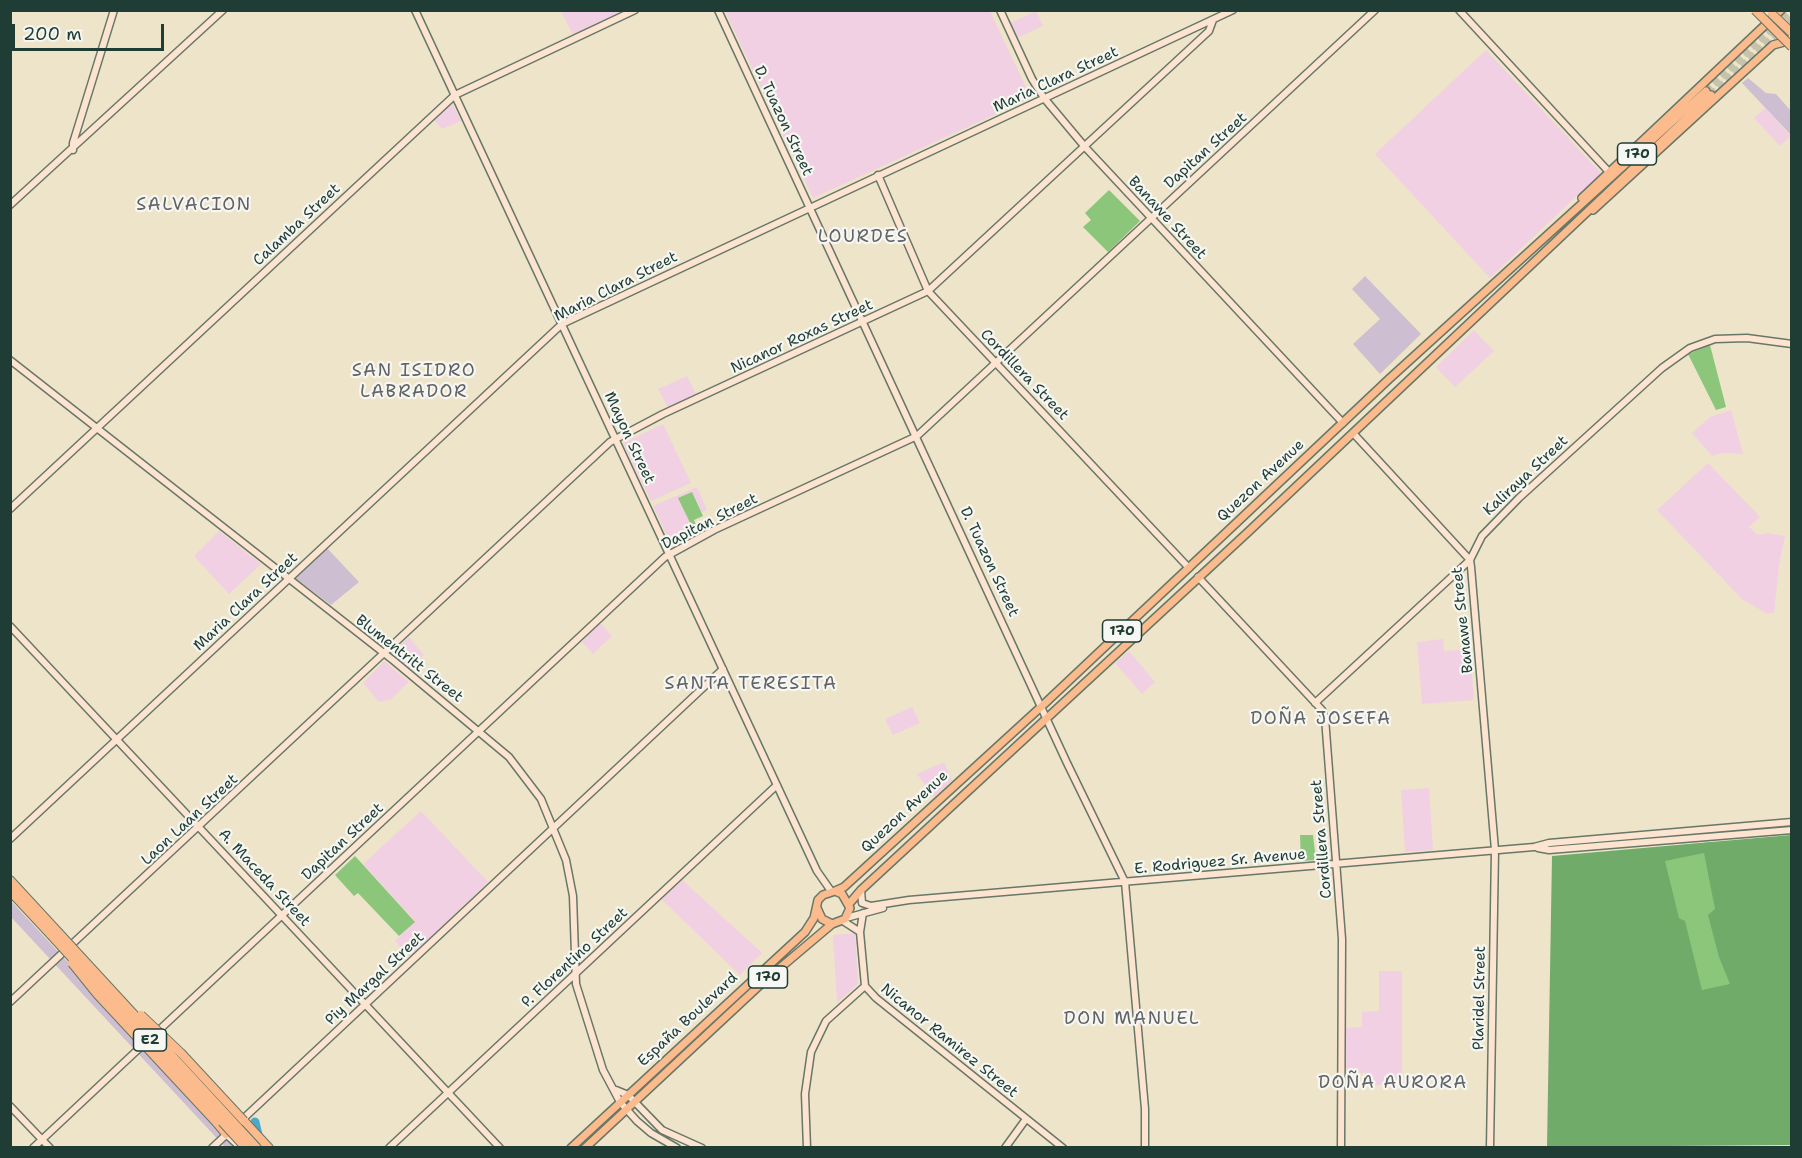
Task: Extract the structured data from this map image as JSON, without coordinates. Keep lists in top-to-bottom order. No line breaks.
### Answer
{"streets":{"highway":["E2"],"main road":["170","Quezon Avenue","España Boulevard"],"street":["Maria Clara Street","D. Tuazon Street","Dapitan Street","Banawe Street","Calamba Street","Nicanor Roxas Street","Cordillera Street","Mayon Street","Kaliraya Street","Blumentritt Street","Laon Laan Street","E. Rodriguez Sr. Avenue","A. Maceda Street","P. Florentino Street","Piy Margal Street","Plaridel Street","Nicanor Ramirez Street"]},"crossings":[["Maria Clara Street","D. Tuazon Street"],["Maria Clara Street","Banawe Street"],["Maria Clara Street","Nicanor Roxas Street"],["Maria Clara Street","Cordillera Street"],["Maria Clara Street","Mayon Street"],["Maria Clara Street","Blumentritt Street"],["Maria Clara Street","A. Maceda Street"],["D. Tuazon Street","Dapitan Street"],["D. Tuazon Street","Nicanor Roxas Street"],["D. Tuazon Street","Quezon Avenue"],["D. Tuazon Street","E. Rodriguez Sr. Avenue"],["Dapitan Street","Banawe Street"],["Dapitan Street","Cordillera Street"],["Dapitan Street","Mayon Street"],["Dapitan Street","Blumentritt Street"],["Dapitan Street","A. Maceda Street"],["170","Mayon Street"],["170","Quezon Avenue"],["170","E. Rodriguez Sr. Avenue"],["170","España Boulevard"],["Banawe Street","Nicanor Roxas Street"],["Banawe Street","Kaliraya Street"],["Banawe Street","Quezon Avenue"],["Banawe Street","E. Rodriguez Sr. Avenue"],["Banawe Street","Plaridel Street"],["Calamba Street","Mayon Street"],["Calamba Street","Blumentritt Street"],["Nicanor Roxas Street","Cordillera Street"],["Nicanor Roxas Street","Mayon Street"],["Nicanor Roxas Street","Blumentritt Street"],["Nicanor Roxas Street","Laon Laan Street"],["Cordillera Street","Kaliraya Street"],["Cordillera Street","Quezon Avenue"],["Cordillera Street","E. Rodriguez Sr. Avenue"],["Mayon Street","Quezon Avenue"],["Mayon Street","E. Rodriguez Sr. Avenue"],["Mayon Street","P. Florentino Street"],["Mayon Street","Piy Margal Street"],["Mayon Street","España Boulevard"],["Quezon Avenue","E. Rodriguez Sr. Avenue"],["Quezon Avenue","España Boulevard"],["Blumentritt Street","Laon Laan Street"],["Blumentritt Street","P. Florentino Street"],["Blumentritt Street","Piy Margal Street"],["Blumentritt Street","España Boulevard"],["Laon Laan Street","A. Maceda Street"],["E. Rodriguez Sr. Avenue","Plaridel Street"],["E. Rodriguez Sr. Avenue","España Boulevard"],["E. Rodriguez Sr. Avenue","Nicanor Ramirez Street"],["A. Maceda Street","P. Florentino Street"],["A. Maceda Street","Piy Margal Street"]],"districts":["SALVACION","LOURDES","SAN ISIDRO LABRADOR","SANTA TERESITA","DOÑA JOSEFA","DON MANUEL","DOÑA AURORA"],"scale_bar":"200 m"}
